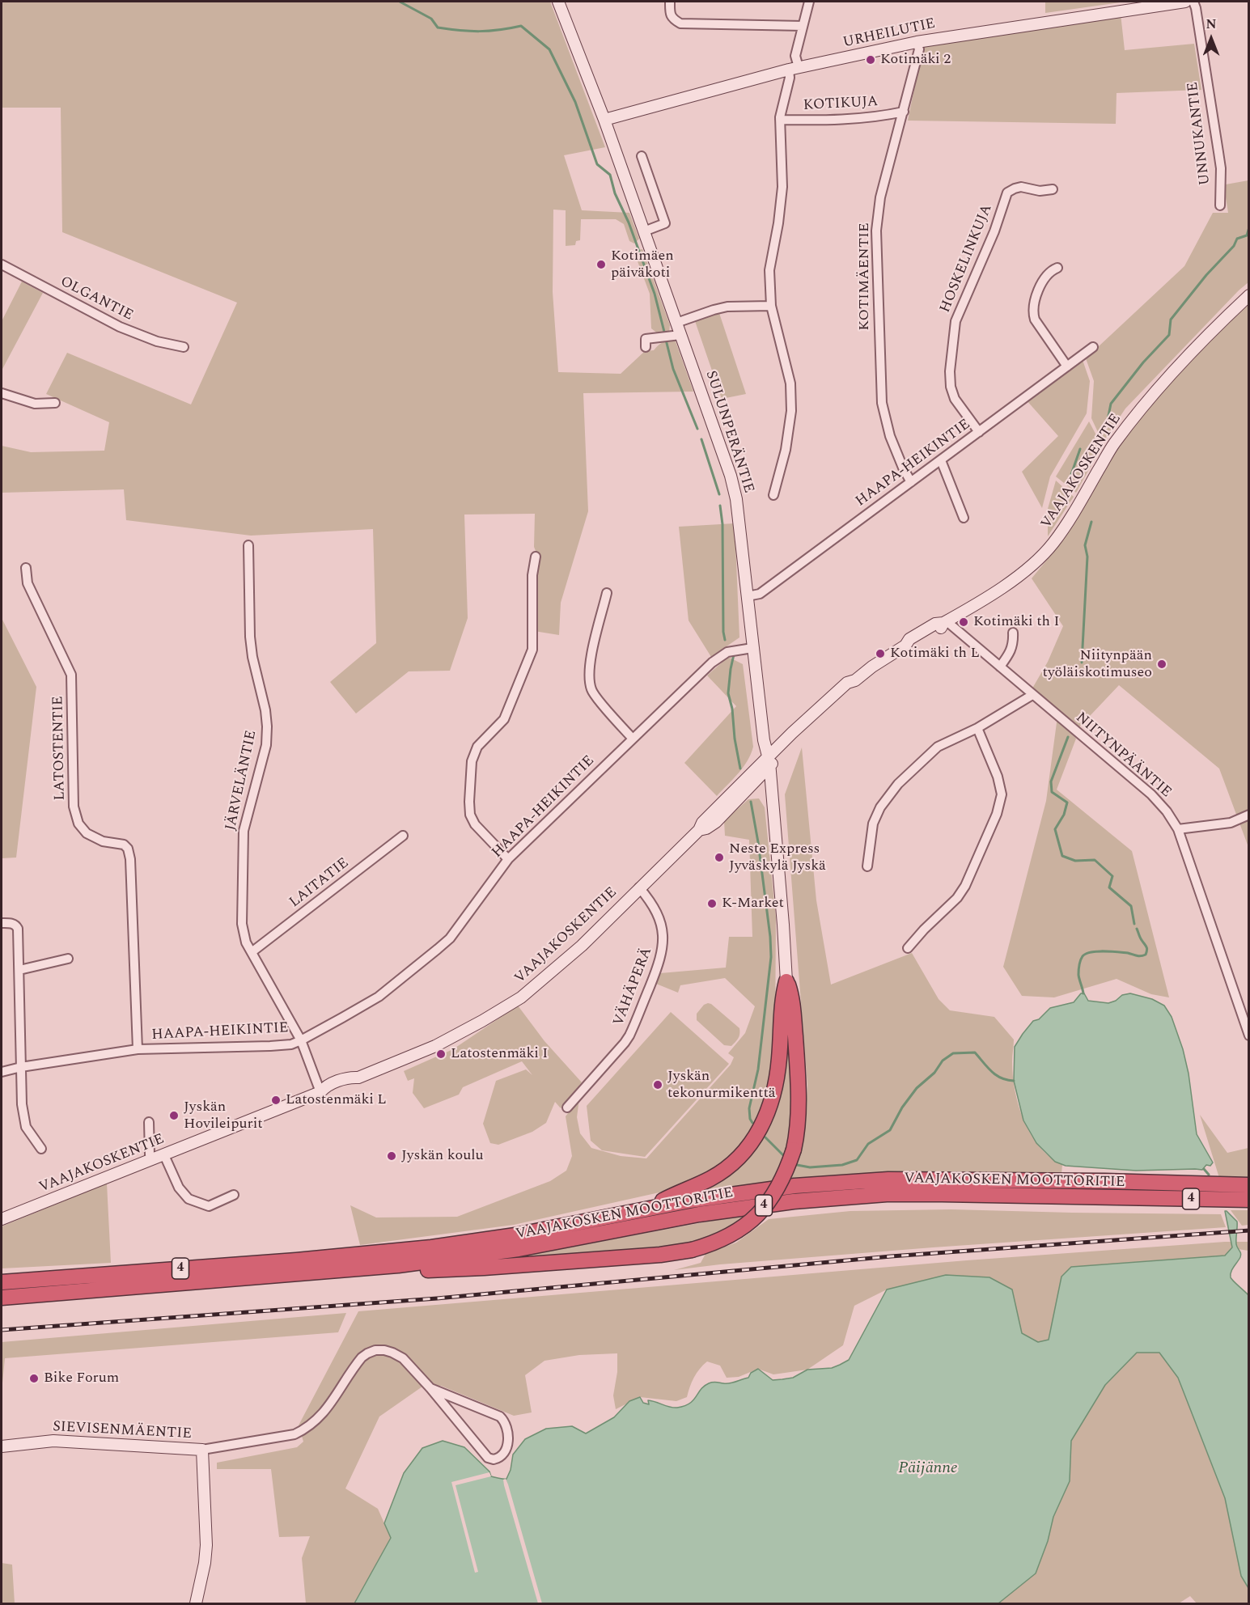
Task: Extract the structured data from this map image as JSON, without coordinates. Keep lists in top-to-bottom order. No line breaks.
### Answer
{"streets":{"highway":["VAAJAKOSKEN MOOTTORITIE","4"],"street":["URHEILUTIE","KOTIKUJA","UNNUKANTIE","HOSKELINKUJA","KOTIMÄENTIE","OLGANTIE","SULUNPERÄNTIE","HAAPA-HEIKINTIE","VAAJAKOSKENTIE","LATOSTENTIE","NIITYNPÄÄNTIE","JÄRVELÄNTIE","LAITATIE","VÄHÄPERÄ","SIEVISENMÄENTIE"]},"crossings":[["URHEILUTIE","KOTIMÄENTIE"],["URHEILUTIE","SULUNPERÄNTIE"],["KOTIKUJA","KOTIMÄENTIE"],["HOSKELINKUJA","HAAPA-HEIKINTIE"],["KOTIMÄENTIE","HAAPA-HEIKINTIE"],["SULUNPERÄNTIE","HAAPA-HEIKINTIE"],["SULUNPERÄNTIE","VAAJAKOSKENTIE"],["HAAPA-HEIKINTIE","LATOSTENTIE"],["HAAPA-HEIKINTIE","JÄRVELÄNTIE"],["VAAJAKOSKENTIE","NIITYNPÄÄNTIE"],["VAAJAKOSKENTIE","JÄRVELÄNTIE"],["VAAJAKOSKENTIE","VÄHÄPERÄ"],["JÄRVELÄNTIE","LAITATIE"]],"water":["Päijänne"],"places":["Kotimäki 2","Kotimäen päiväkoti","Kotimäki th I","Kotimäki th L","Niitynpään työläiskotimuseo","Neste Express Jyväskylä Jyskä","K-Market","Latostenmäki I","Jyskän tekonurmikenttä","Latostenmäki L","Jyskän Hovileipurit","Jyskän koulu","Bike Forum"],"north":"top"}
